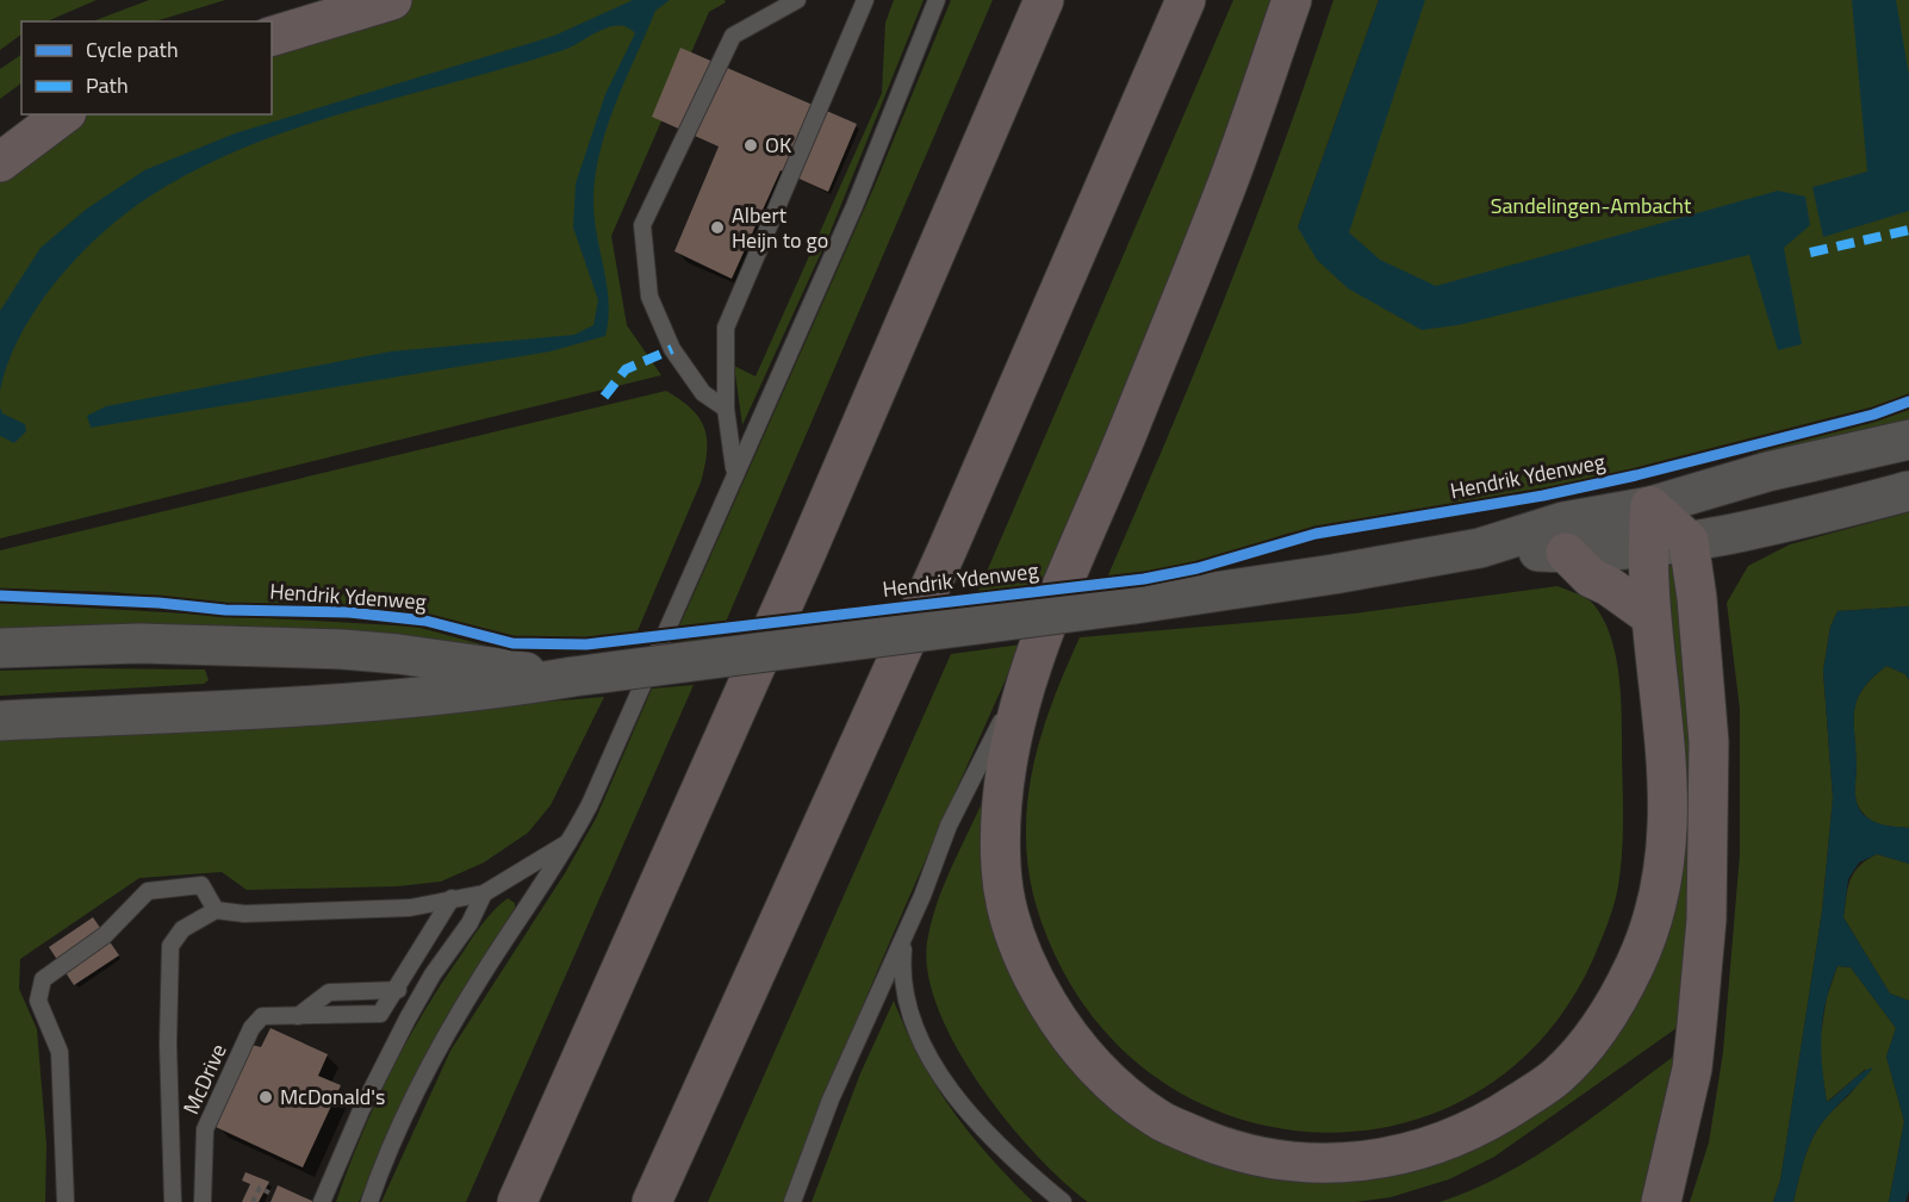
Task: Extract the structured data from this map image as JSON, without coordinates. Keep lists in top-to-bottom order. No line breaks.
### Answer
{"streets":{"lane":["McDrive"],"cycle path":["Hendrik Ydenweg"]},"parks":["Sandelingen-Ambacht"],"places":["OK","Albert Heijn to go","McDonald's"],"legend":["Cycle path","Path"]}
